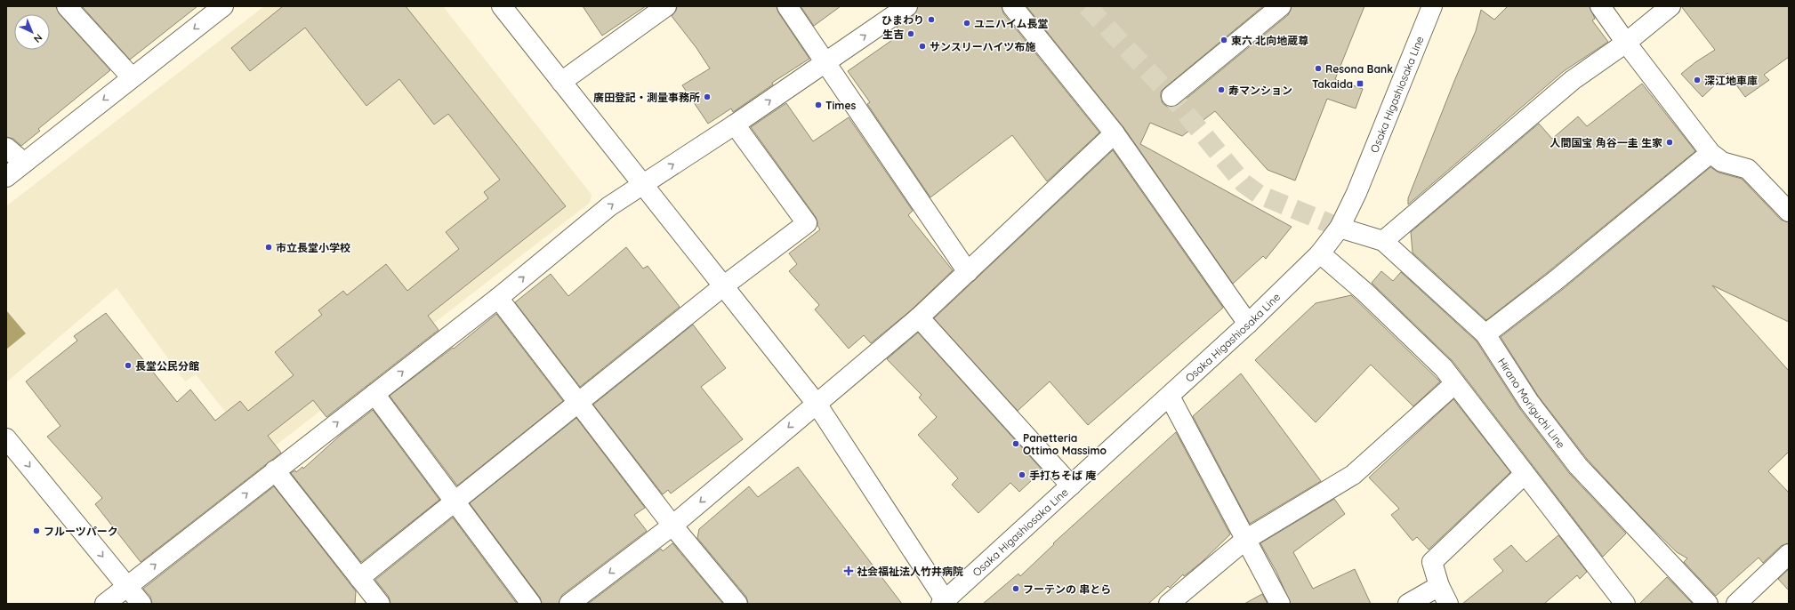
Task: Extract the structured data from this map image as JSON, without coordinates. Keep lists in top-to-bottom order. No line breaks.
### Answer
{"streets":{"street":["Osaka Higashiosaka Line","Hirano Moriguchi Line"]},"crossings":[["Osaka Higashiosaka Line","Hirano Moriguchi Line"]],"places":{"other":["ひまわり","ユニハイム長堂","生吉","東六 北向地蔵尊","サンスリーハイツ布施","Resona Bank","深江地車庫","寿マンション","廣田登記・測量事務所","Times","人間国宝 角谷一圭 生家","市立長堂小学校","長堂公民分館","Panetteria Ottimo Massimo","手打ちそば 庵","フルーツパーク","フーテンの 串とら"],"transit":["Takaida"],"health":["社会福祉法人竹井病院"]},"north":"bottom right"}
